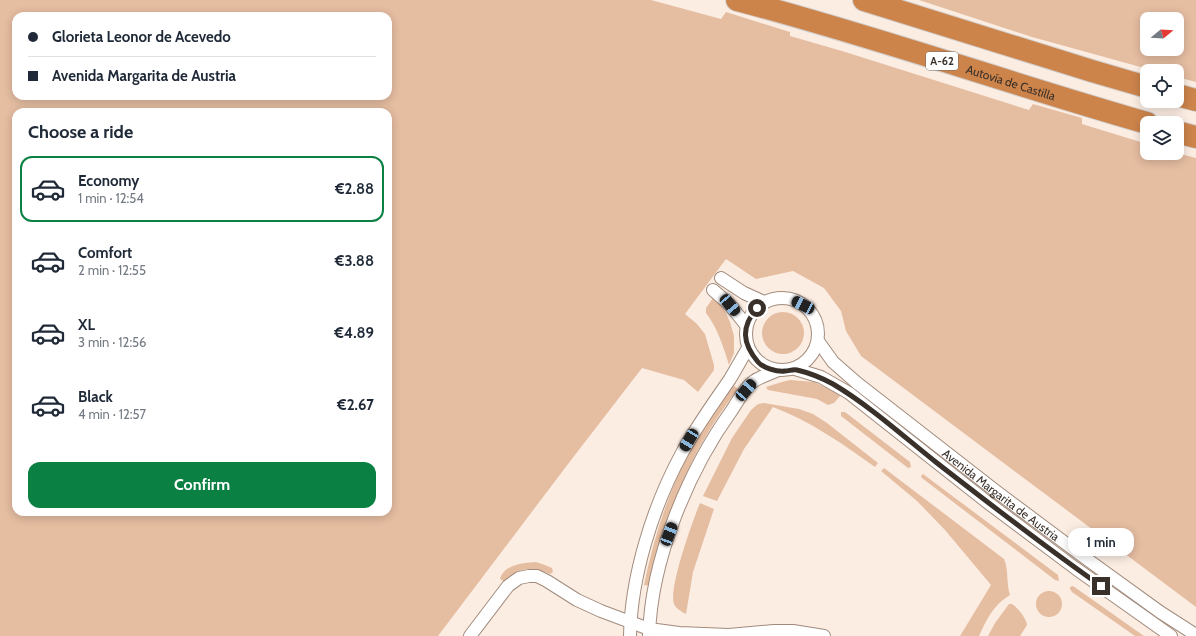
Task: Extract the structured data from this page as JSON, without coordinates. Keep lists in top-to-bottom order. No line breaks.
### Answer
{"streets":{"highway":["A-62","Autovía de Castilla"],"street":["Avenida Margarita de Austria"]},"north":"right","page":{"banner":["Glorieta Leonor de Acevedo","Avenida Margarita de Austria"],"heading":"Choose a ride","list":[{"name":"Economy","note":"1 min · 12:54","value":"€2.88"},{"name":"Comfort","note":"2 min · 12:55","value":"€3.88"},{"name":"XL","note":"3 min · 12:56","value":"€4.89"},{"name":"Black","note":"4 min · 12:57","value":"€2.67"}],"buttons":"Confirm","bubble":"1 min"}}
